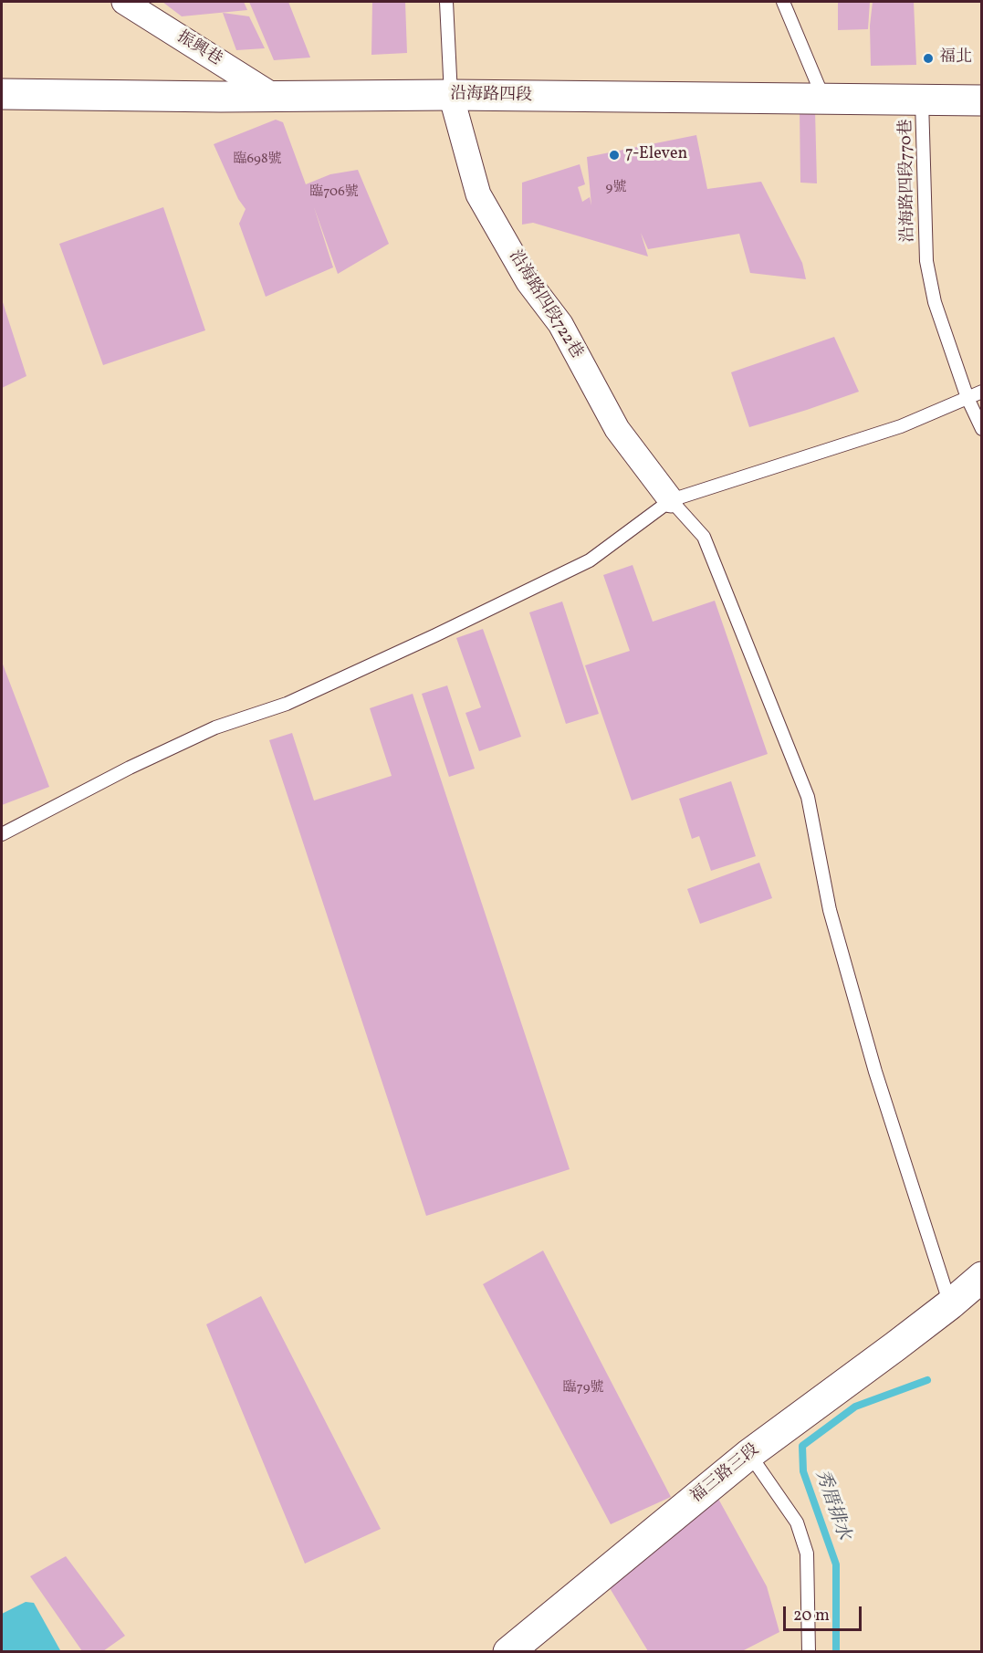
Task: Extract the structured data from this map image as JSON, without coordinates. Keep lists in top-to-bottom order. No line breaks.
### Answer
{"streets":{"street":["振興巷","沿海路四段","沿海路四段722巷","福三路三段"],"lane":["沿海路四段770巷"]},"crossings":[["振興巷","沿海路四段"],["沿海路四段","沿海路四段770巷"],["沿海路四段","沿海路四段722巷"]],"water":["秀厝排水"],"places":["福北","7-Eleven"],"house_numbers":["臨698號","9號","臨706號","臨79號"],"scale_bar":"20 m"}
